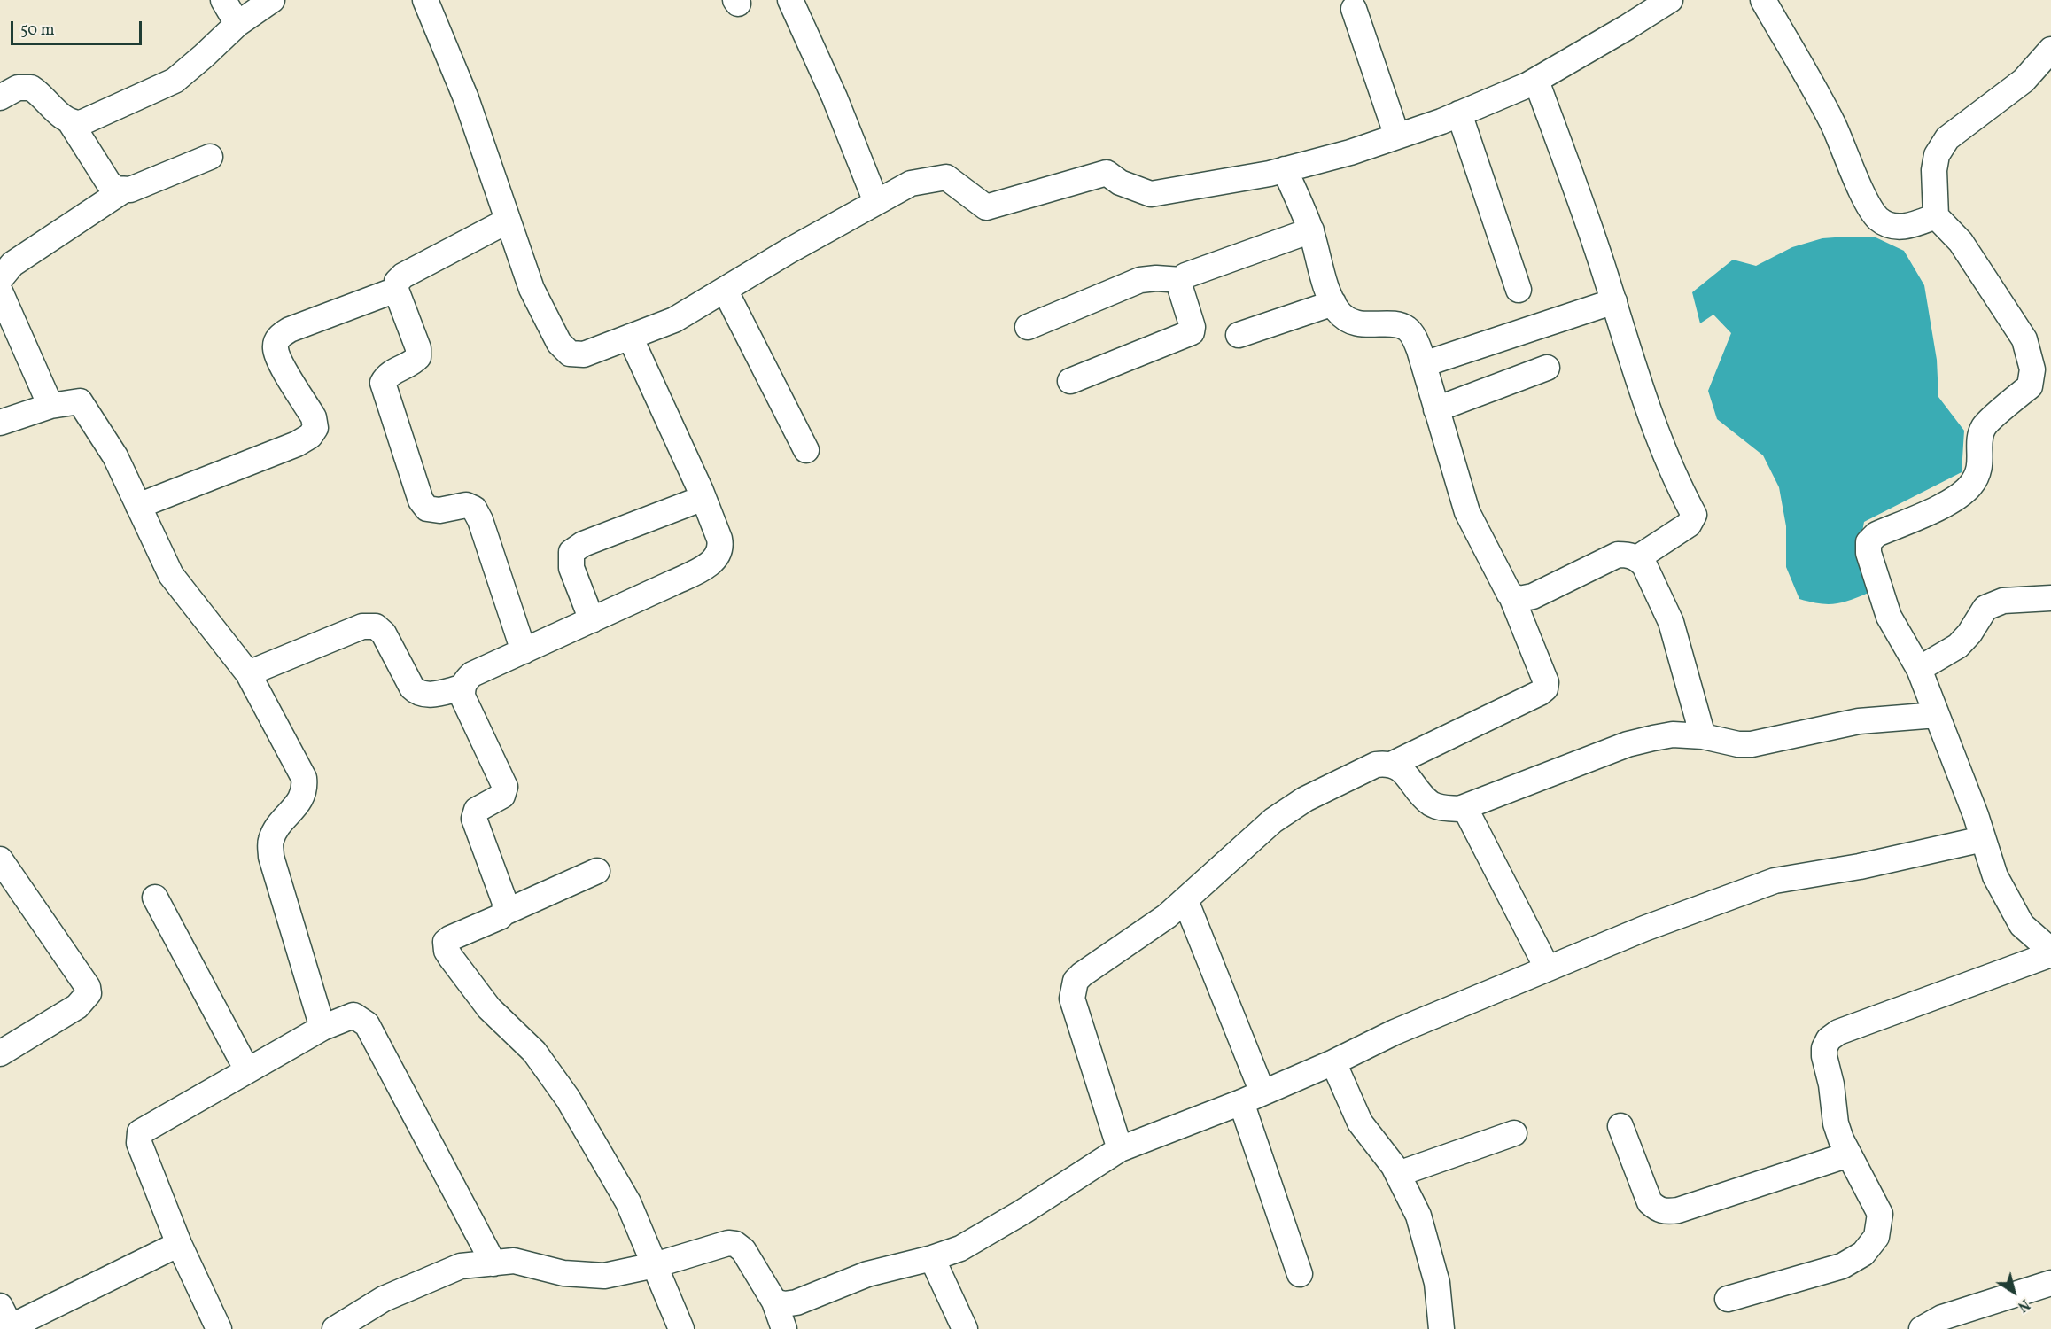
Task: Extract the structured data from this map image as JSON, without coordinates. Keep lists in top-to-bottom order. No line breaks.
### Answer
{"scale_bar":"50 m","north":"bottom right"}
